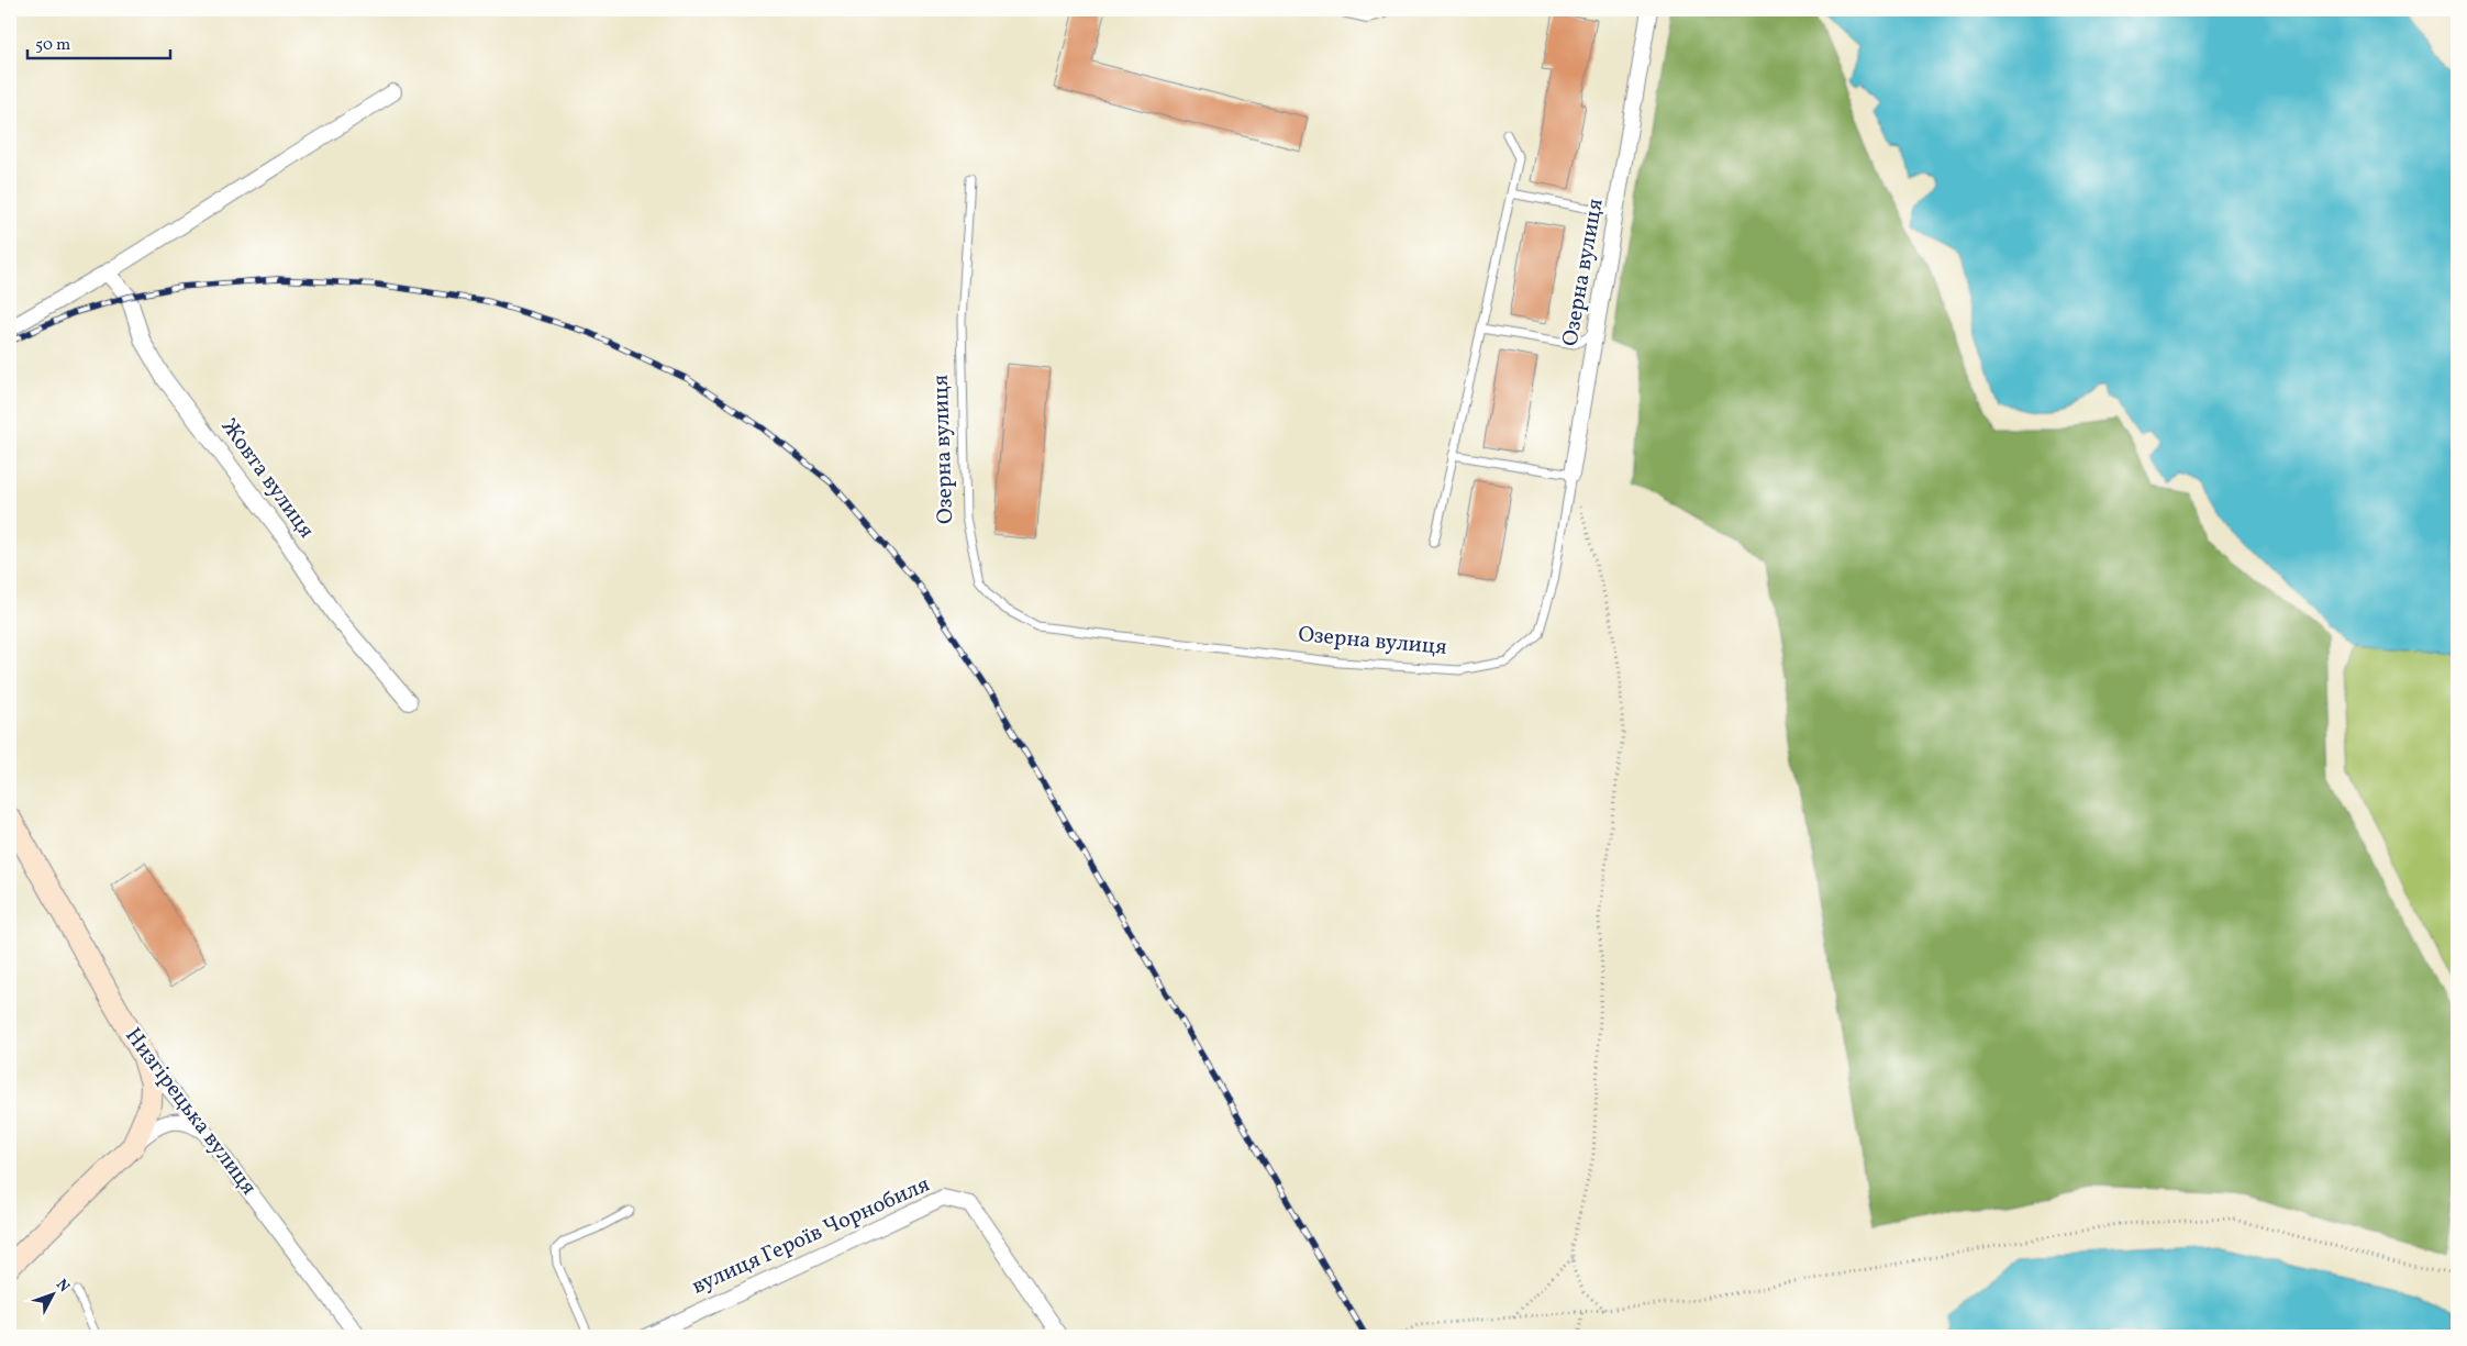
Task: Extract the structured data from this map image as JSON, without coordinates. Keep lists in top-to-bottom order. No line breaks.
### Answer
{"streets":{"main road":["Низгірецька вулиця"],"street":["Озерна вулиця","Жовта вулиця","вулиця Героїв Чорнобиля"]},"scale_bar":"50 m","north":"top right"}
